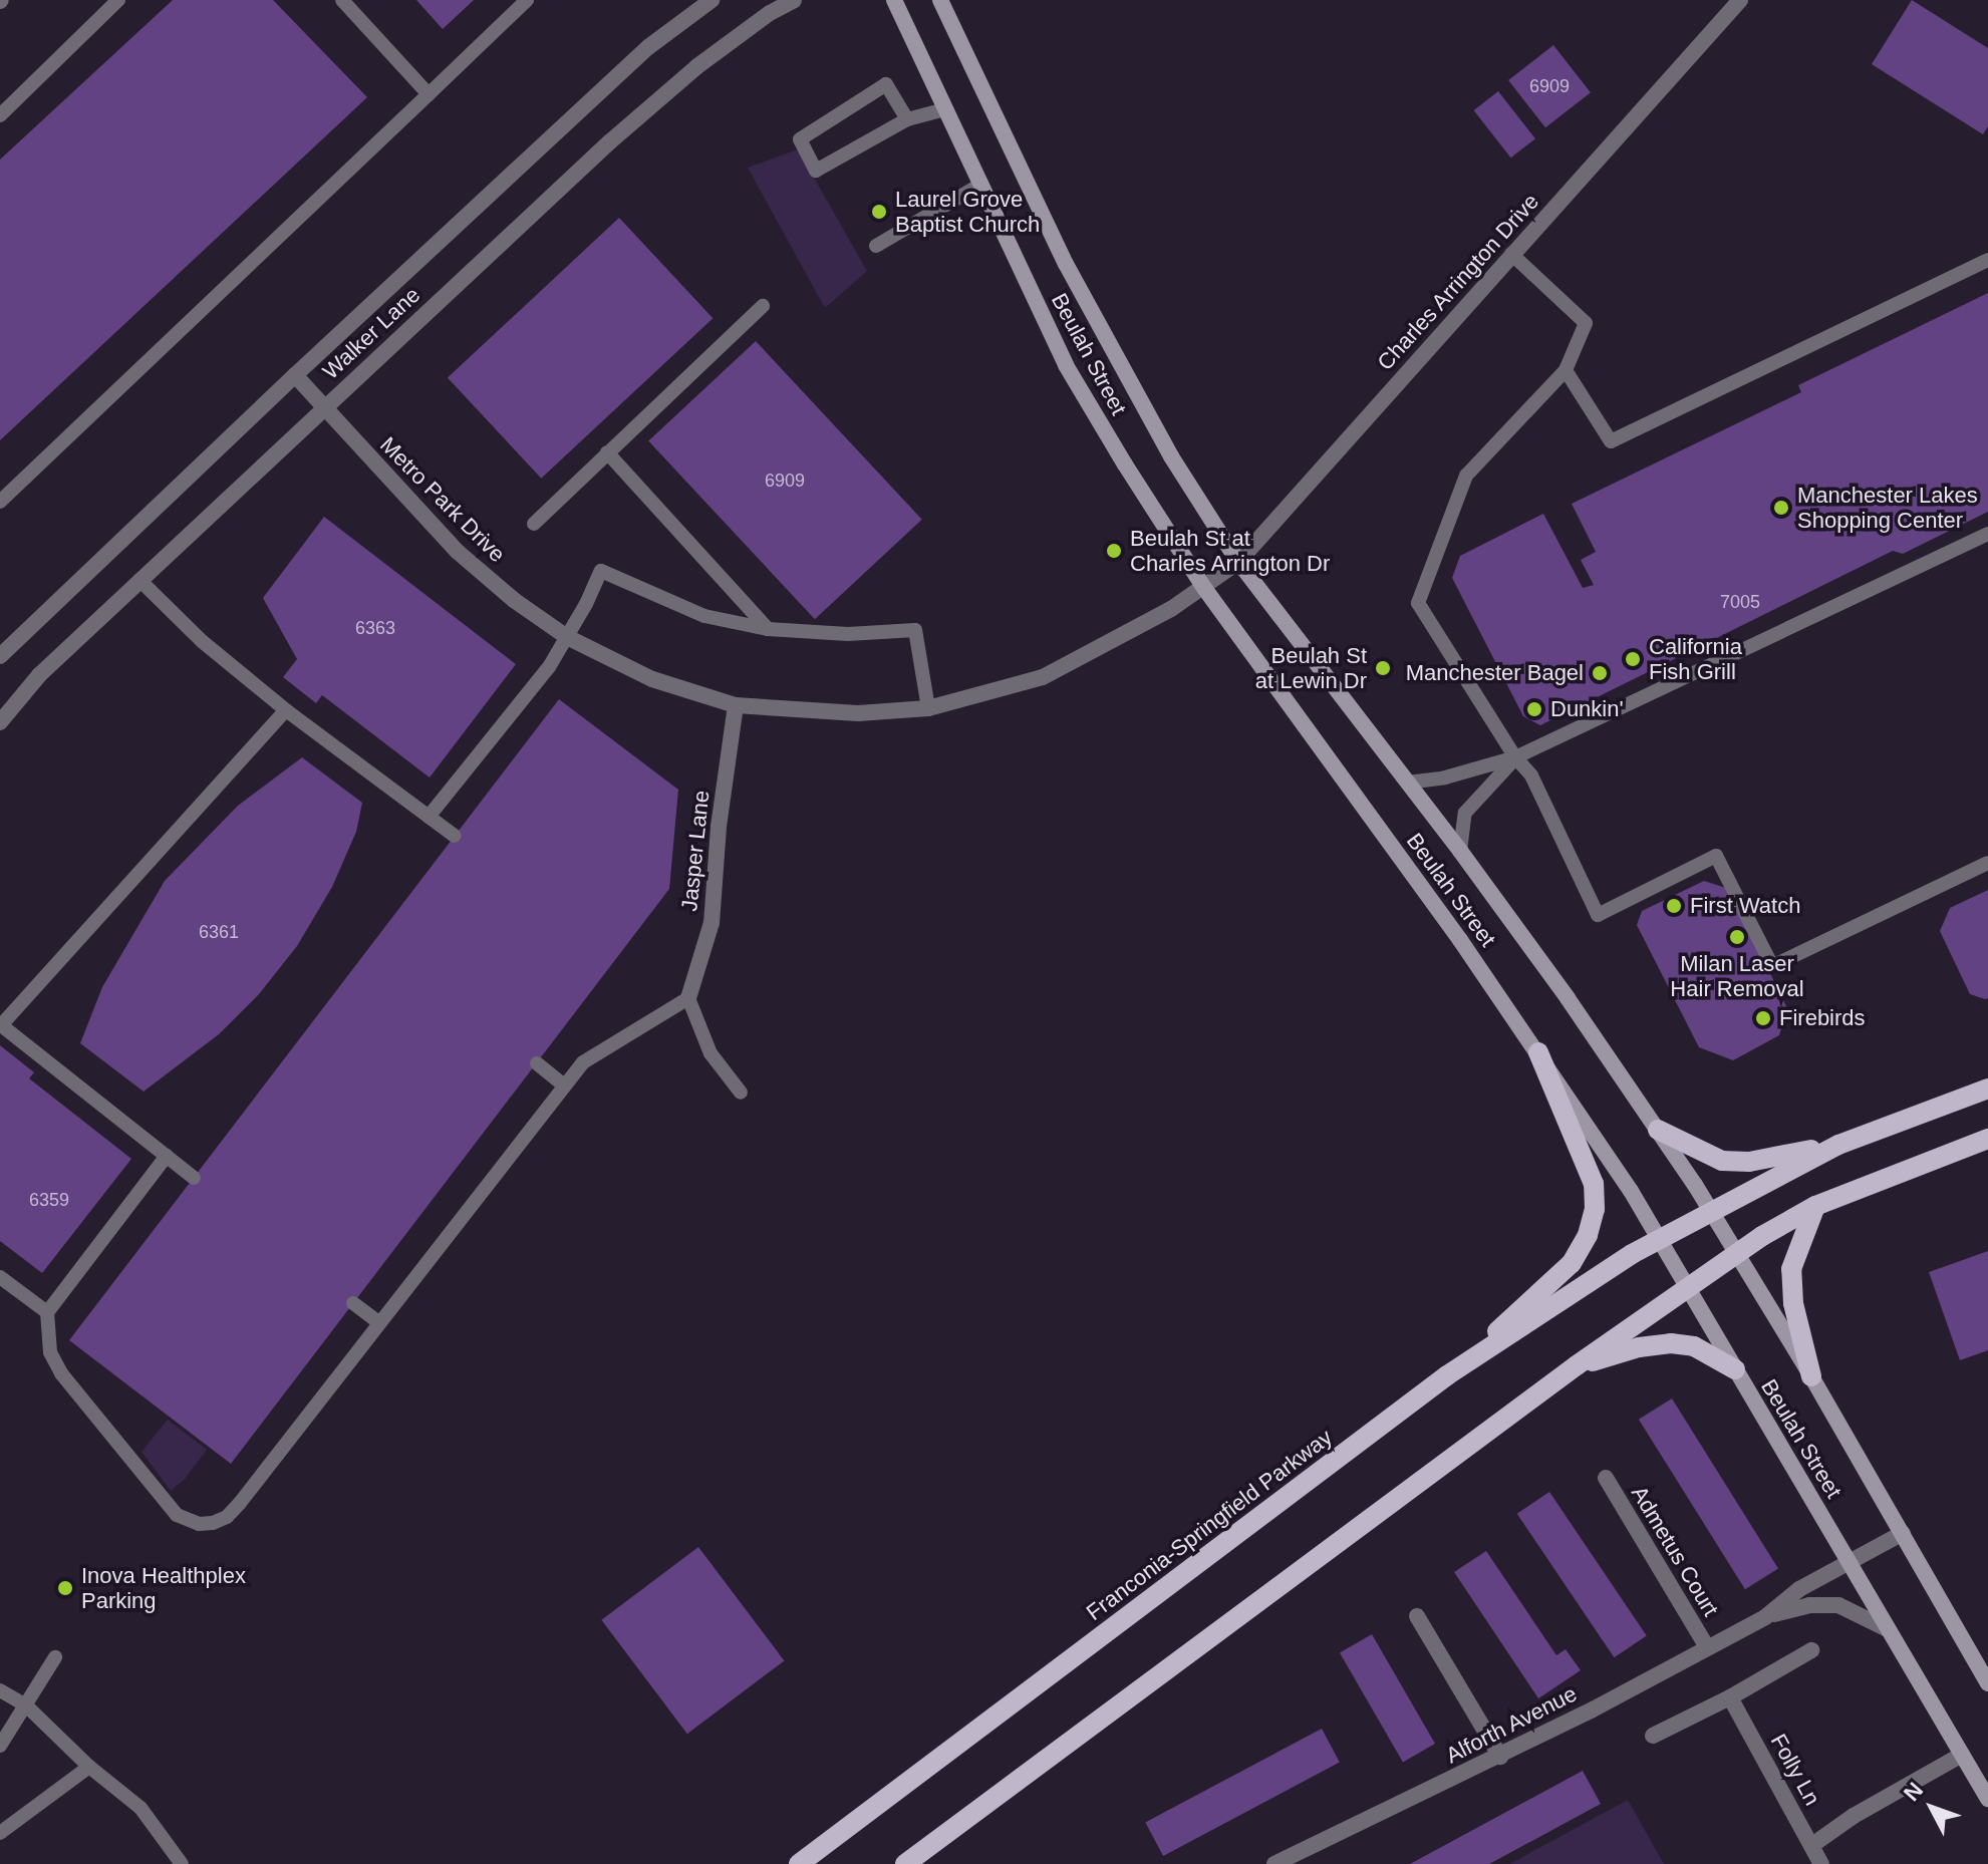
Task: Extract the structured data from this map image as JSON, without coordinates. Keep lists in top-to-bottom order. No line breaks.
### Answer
{"streets":{"main road":["Beulah Street","Franconia-Springfield Parkway"],"street":["Charles Arrington Drive","Walker Lane","Metro Park Drive","Jasper Lane","Admetus Court","Alforth Avenue","Folly Ln"]},"crossings":[["Charles Arrington Drive","Beulah Street"],["Charles Arrington Drive","Metro Park Drive"],["Walker Lane","Metro Park Drive"],["Beulah Street","Metro Park Drive"],["Beulah Street","Franconia-Springfield Parkway"],["Beulah Street","Alforth Avenue"],["Metro Park Drive","Jasper Lane"],["Admetus Court","Alforth Avenue"]],"places":["Laurel Grove Baptist Church","Manchester Lakes Shopping Center","Beulah St at Charles Arrington Dr","California Fish Grill","Beulah St at Lewin Dr","Manchester Bagel","Dunkin'","First Watch","Milan Laser Hair Removal","Firebirds","Inova Healthplex Parking"],"house_numbers":["6909","6909","7005","6363","6361","6359"],"north":"top left"}
